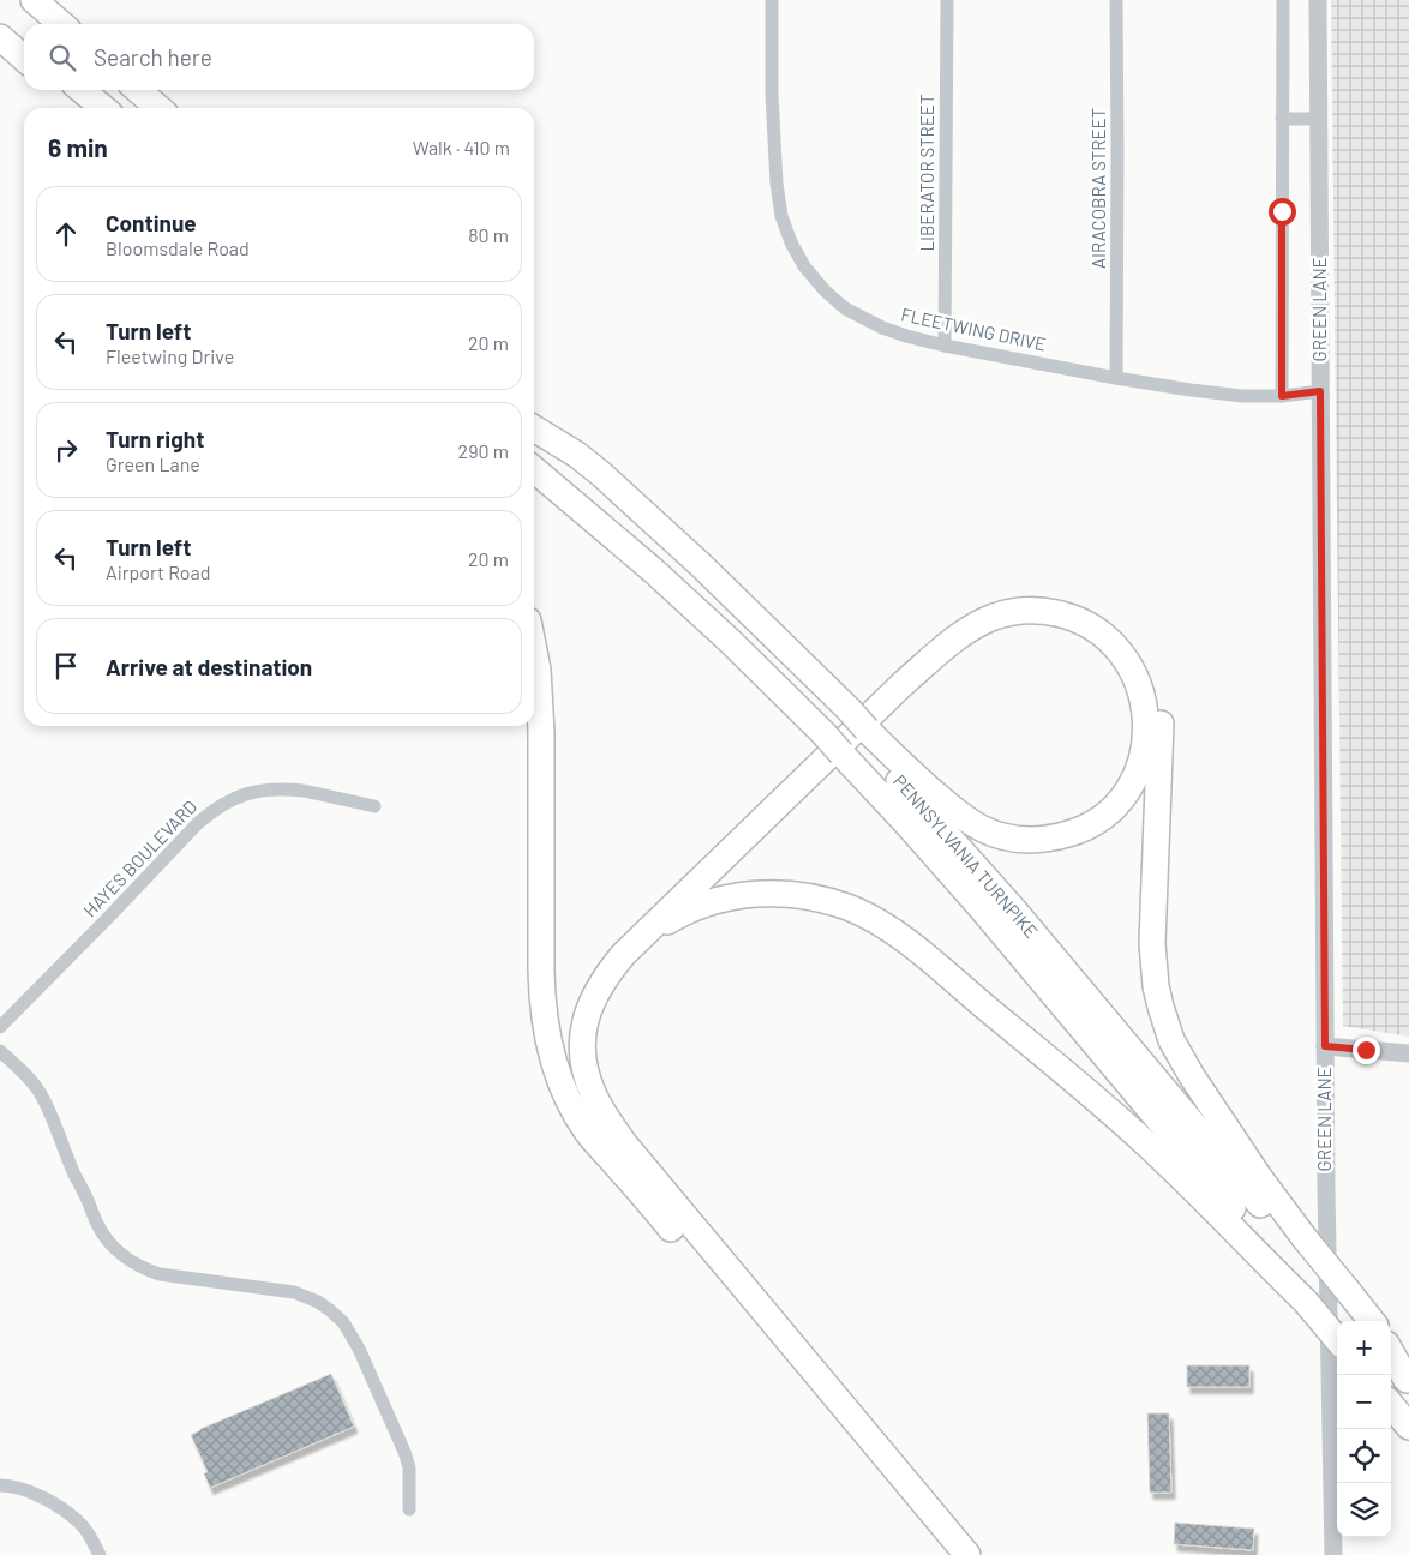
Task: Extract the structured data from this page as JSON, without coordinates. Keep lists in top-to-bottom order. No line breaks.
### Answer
{"streets":{"highway":["PENNSYLVANIA TURNPIKE"],"street":["LIBERATOR STREET","AIRACOBRA STREET","GREEN LANE","FLEETWING DRIVE","HAYES BOULEVARD"]},"crossings":[["LIBERATOR STREET","FLEETWING DRIVE"],["AIRACOBRA STREET","FLEETWING DRIVE"],["GREEN LANE","FLEETWING DRIVE"]],"page":{"search":"Search here","heading":["6 min","Walk · 410 m"],"list":[["Continue","Bloomsdale Road","80 m"],["Turn left","Fleetwing Drive","20 m"],["Turn right","Green Lane","290 m"],["Turn left","Airport Road","20 m"],"Arrive at destination"],"map_buttons":["+","−"]}}
